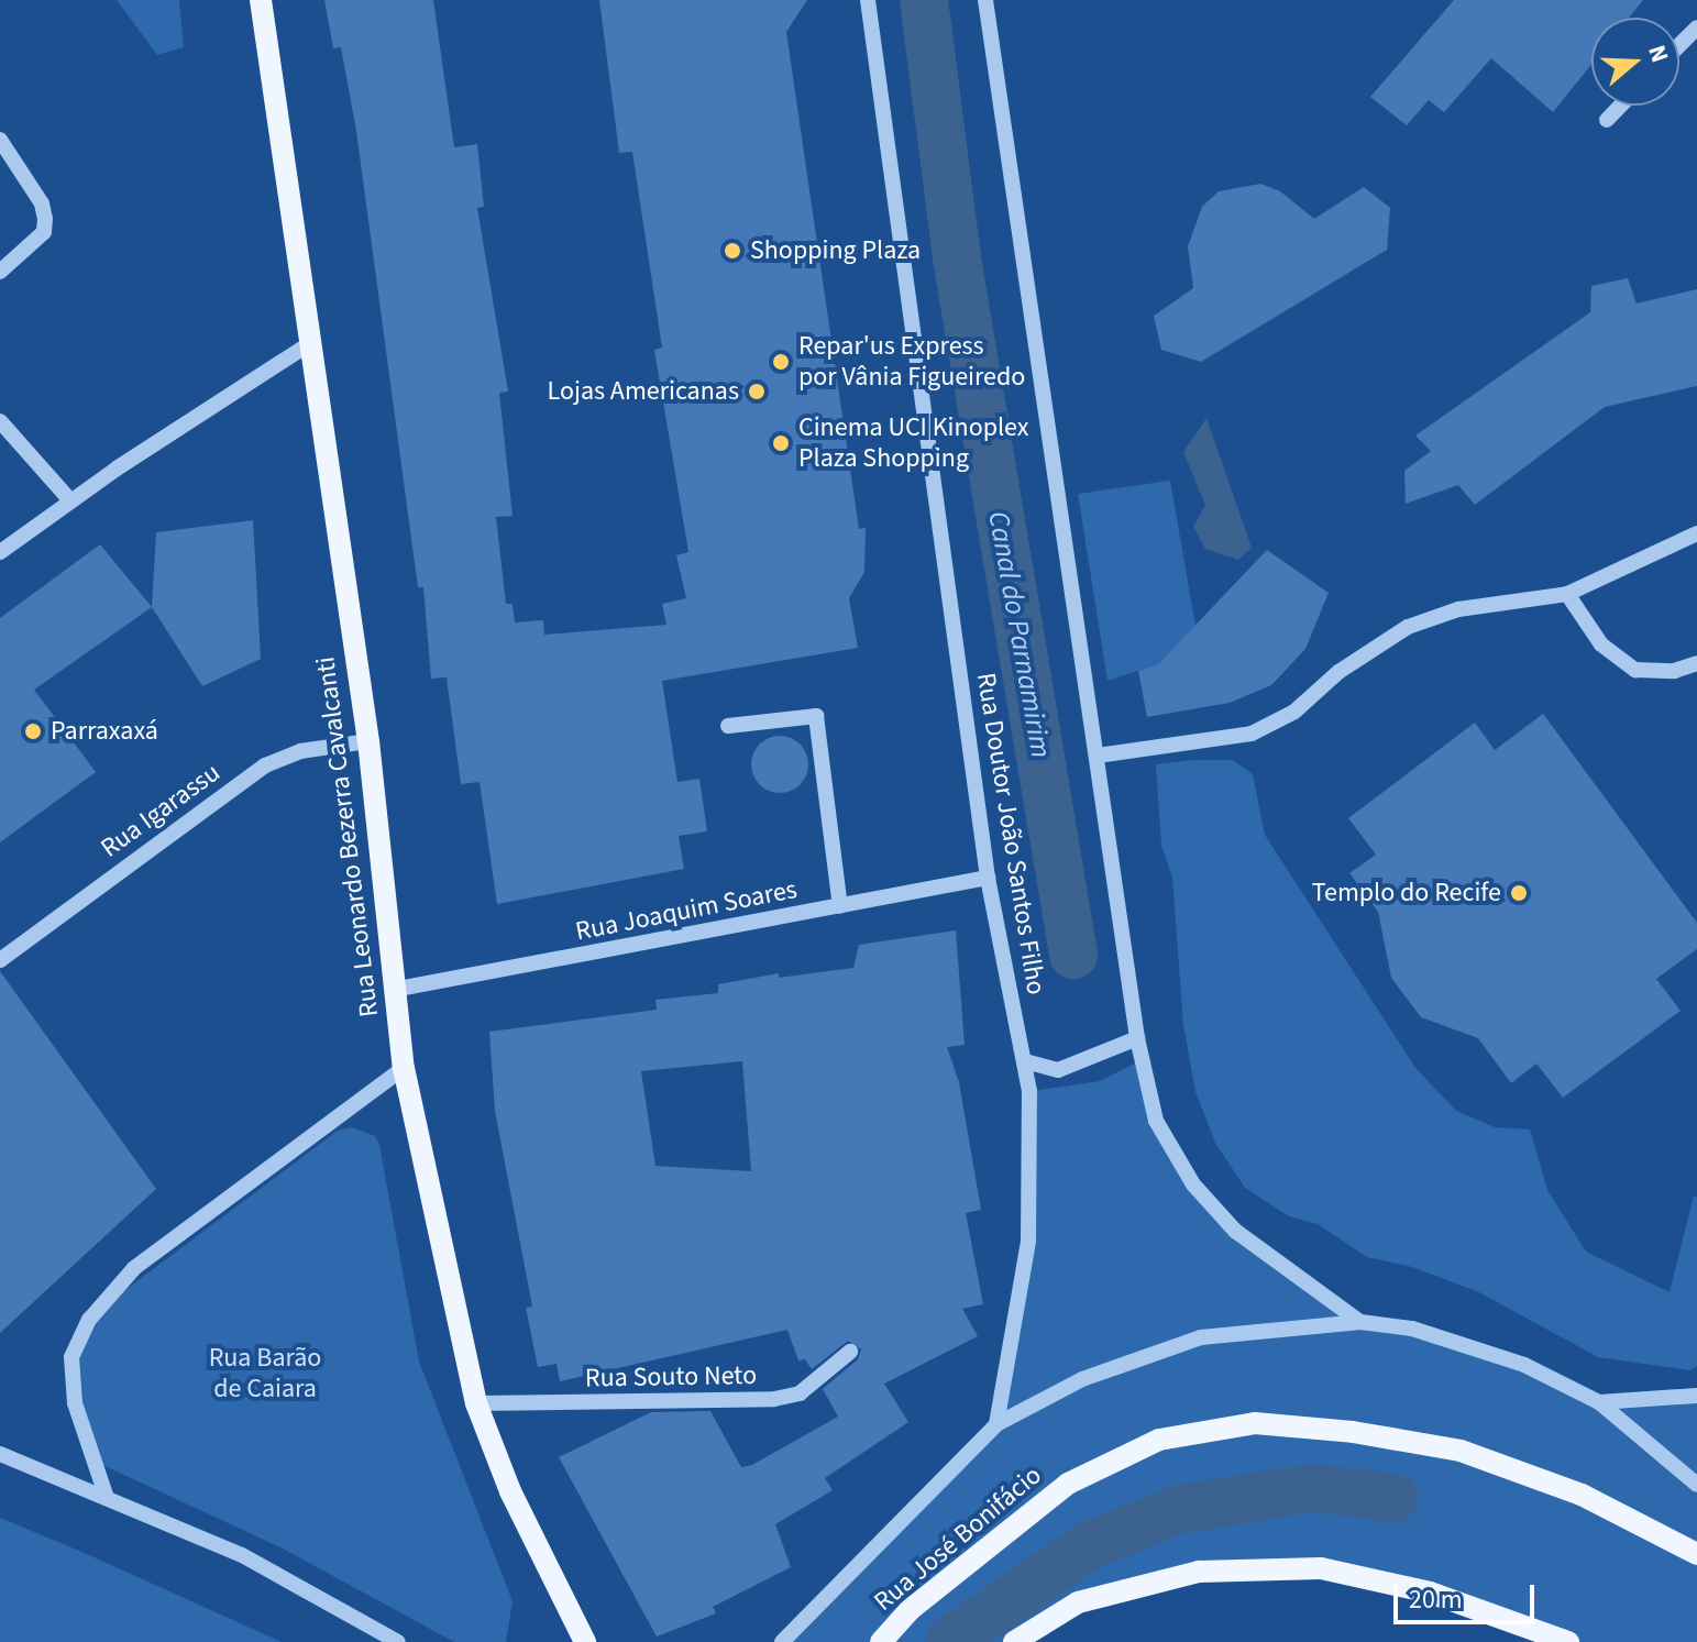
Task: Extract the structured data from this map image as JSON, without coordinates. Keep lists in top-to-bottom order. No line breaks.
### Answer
{"streets":{"main road":["Rua Leonardo Bezerra Cavalcanti","Rua José Bonifácio"],"street":["Rua Igarassu","Rua Doutor João Santos Filho","Rua Joaquim Soares","Rua Souto Neto"]},"crossings":[["Rua Igarassu","Rua Leonardo Bezerra Cavalcanti"],["Rua Doutor João Santos Filho","Rua Joaquim Soares"],["Rua Leonardo Bezerra Cavalcanti","Rua Joaquim Soares"],["Rua Leonardo Bezerra Cavalcanti","Rua Souto Neto"]],"water":["Canal do Parnamirim"],"parks":["Rua Barão de Caiara"],"places":["Shopping Plaza","Repar'us Express por Vânia Figueiredo","Lojas Americanas","Cinema UCI Kinoplex Plaza Shopping","Parraxaxá","Templo do Recife"],"scale_bar":"20 m","north":"right"}
